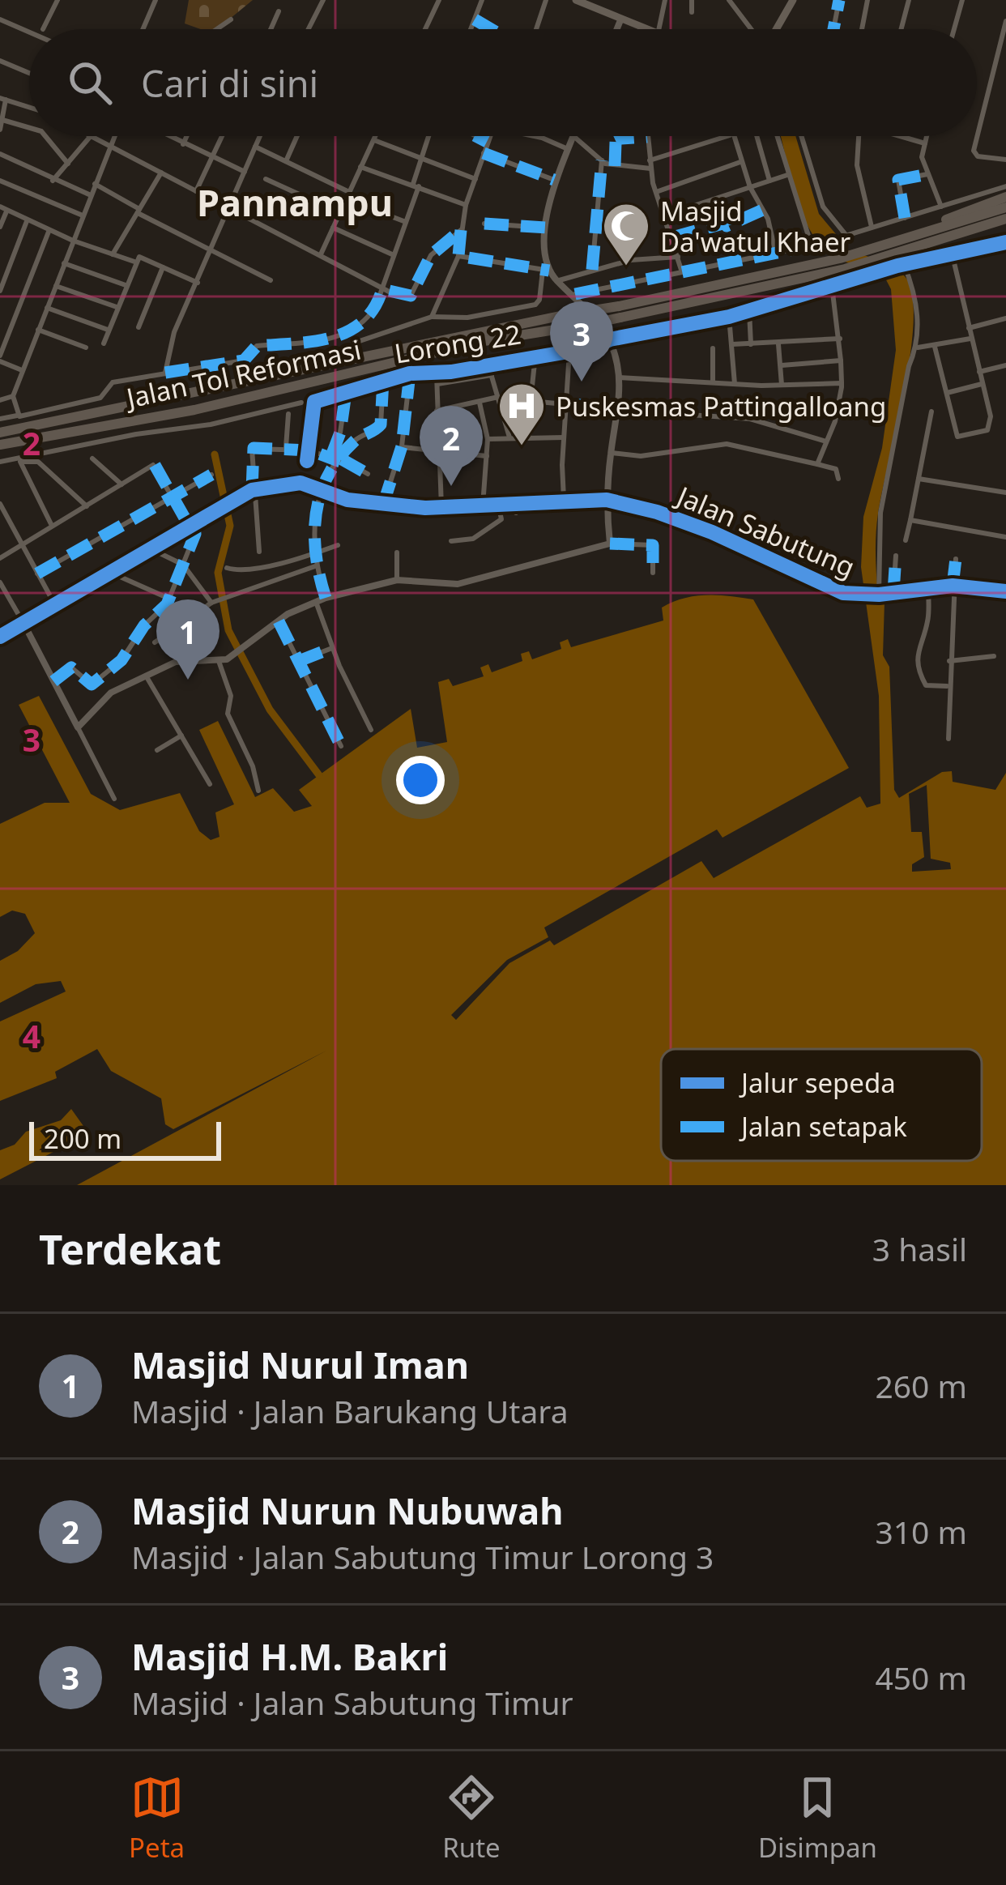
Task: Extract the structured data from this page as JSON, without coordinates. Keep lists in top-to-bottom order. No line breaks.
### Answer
{"streets":{"highway":["Jalan Tol Reformasi"],"street":["Lorong 22","Jalan Sabutung"]},"districts":["Pannampu"],"places":{"mosque":["Masjid Da'watul Khaer"],"hospital":["Puskesmas Pattingalloang"]},"legend":["Jalur sepeda","Jalan setapak"],"scale_bar":"200 m","page":{"search":"Cari di sini","pins":["3","2","1"],"scale":"200 m","heading":["Terdekat","3 hasil"],"list":[{"mark":"1","name":"Masjid Nurul Iman","note":"Masjid · Jalan Barukang Utara","value":"260 m"},{"mark":"2","name":"Masjid Nurun Nubuwah","note":"Masjid · Jalan Sabutung Timur Lorong 3","value":"310 m"},{"mark":"3","name":"Masjid H.M. Bakri","note":"Masjid · Jalan Sabutung Timur","value":"450 m"}],"nav":["Peta","Rute","Disimpan"]},"grid":{"rows":["2","3","4"]}}
